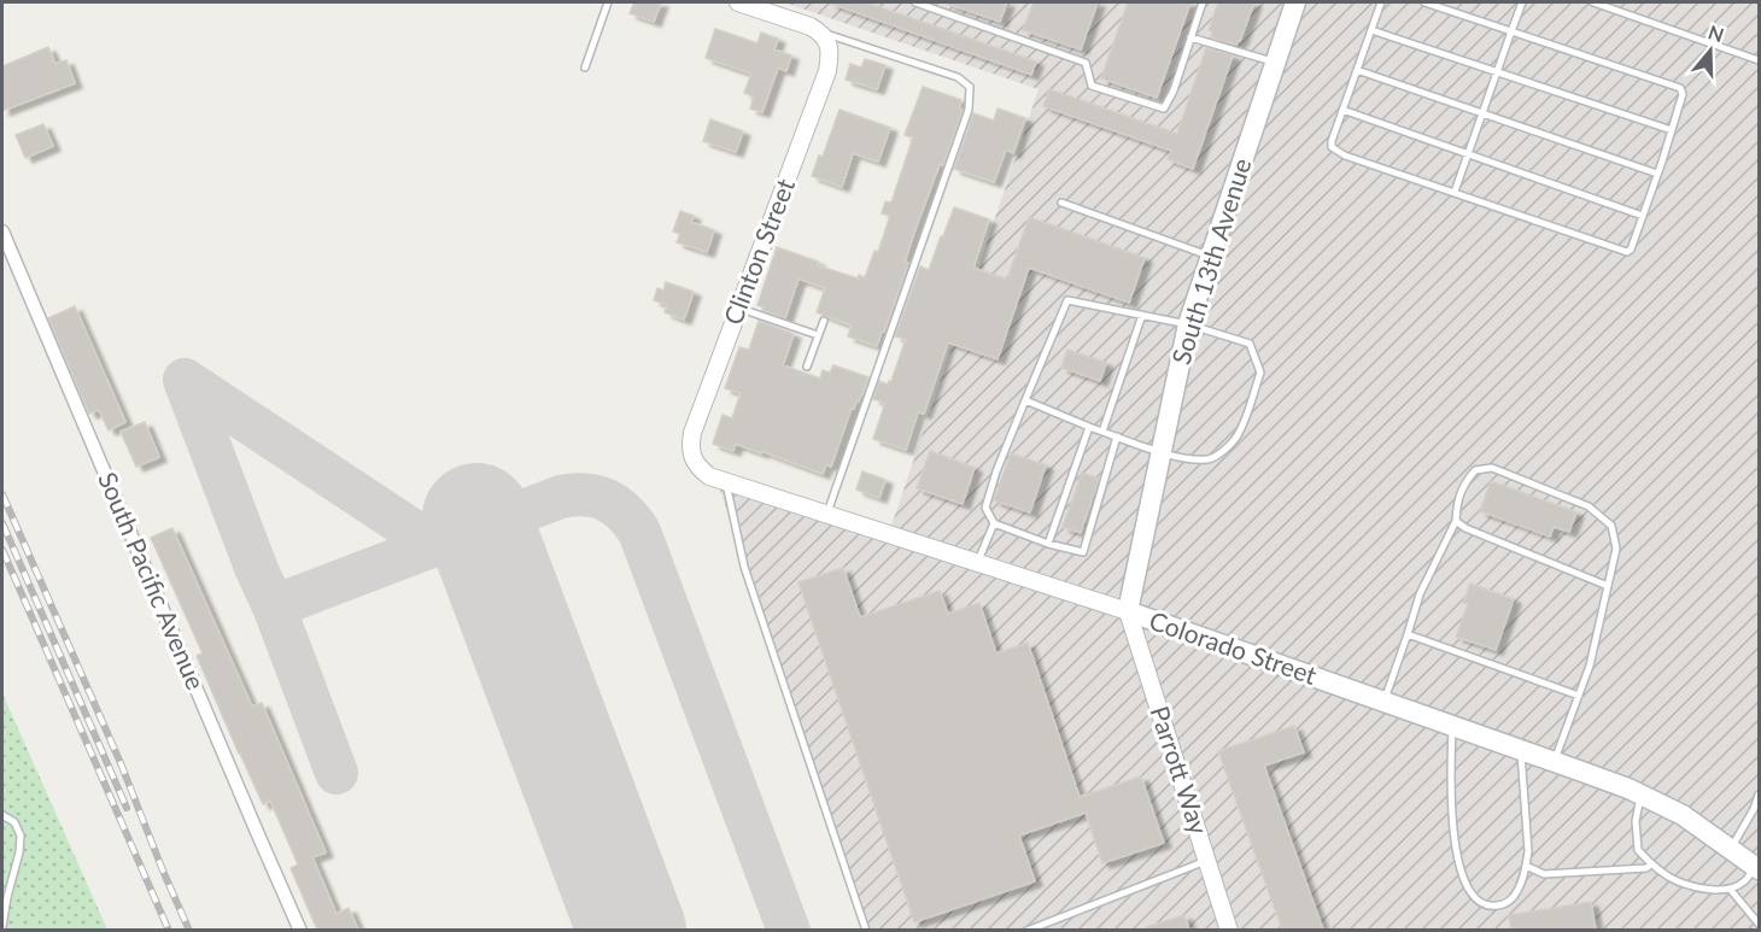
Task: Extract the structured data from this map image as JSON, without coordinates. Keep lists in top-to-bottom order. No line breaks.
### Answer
{"streets":{"main road":["South 13th Avenue","Colorado Street"],"street":["Clinton Street","South Pacific Avenue","Parrott Way"]},"crossings":[["Clinton Street","Colorado Street"],["South 13th Avenue","Colorado Street"],["South 13th Avenue","Parrott Way"],["Colorado Street","Parrott Way"]],"north":"top"}
